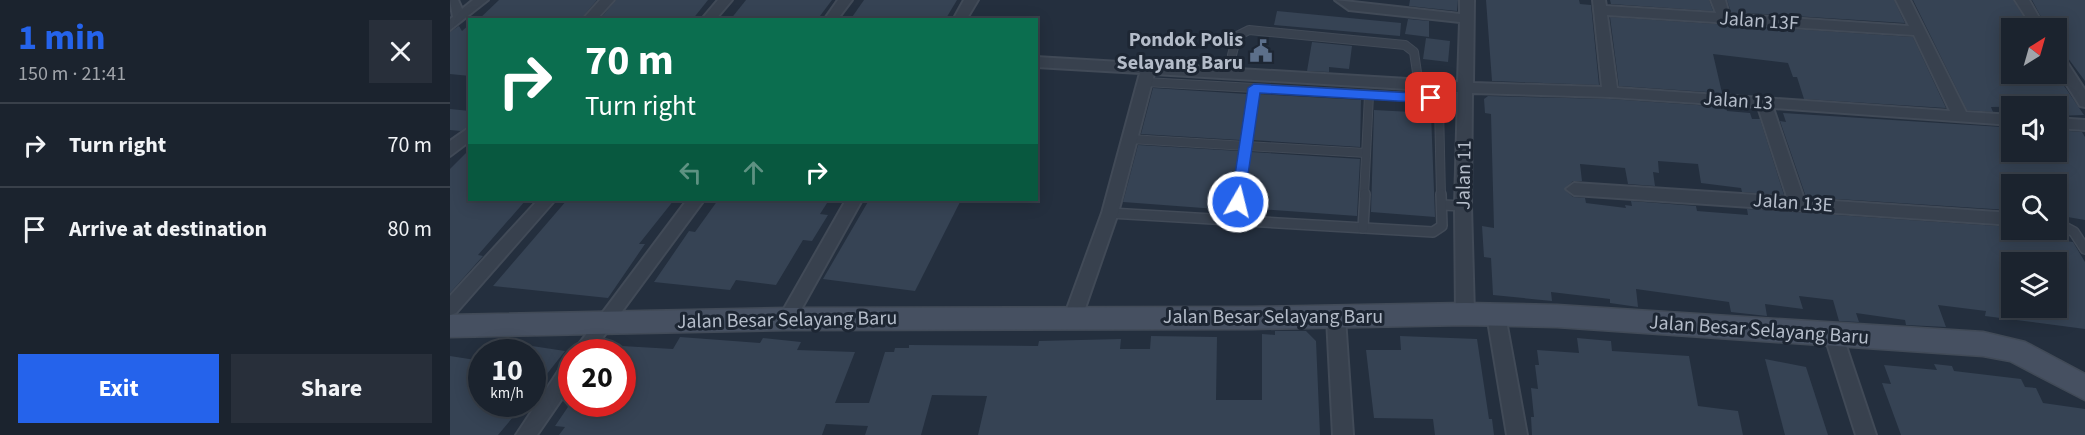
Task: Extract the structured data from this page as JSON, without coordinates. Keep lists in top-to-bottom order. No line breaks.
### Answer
{"streets":{"street":["Jalan 13F","Jalan 13","Jalan 11","Jalan 13E","Jalan Besar Selayang Baru"]},"crossings":[["Jalan 13","Jalan 11"],["Jalan 11","Jalan Besar Selayang Baru"]],"places":{"public building":["Pondok Polis Selayang Baru"]},"north":"top right","page":{"heading":["1 min","150 m · 21:41"],"turn":["70 m","Turn right"],"list":[{"name":"Turn right","value":"70 m"},{"name":"Arrive at destination","value":"80 m"}],"speed":"10 km/h","limit":"20","buttons":["Exit","Share"]}}
